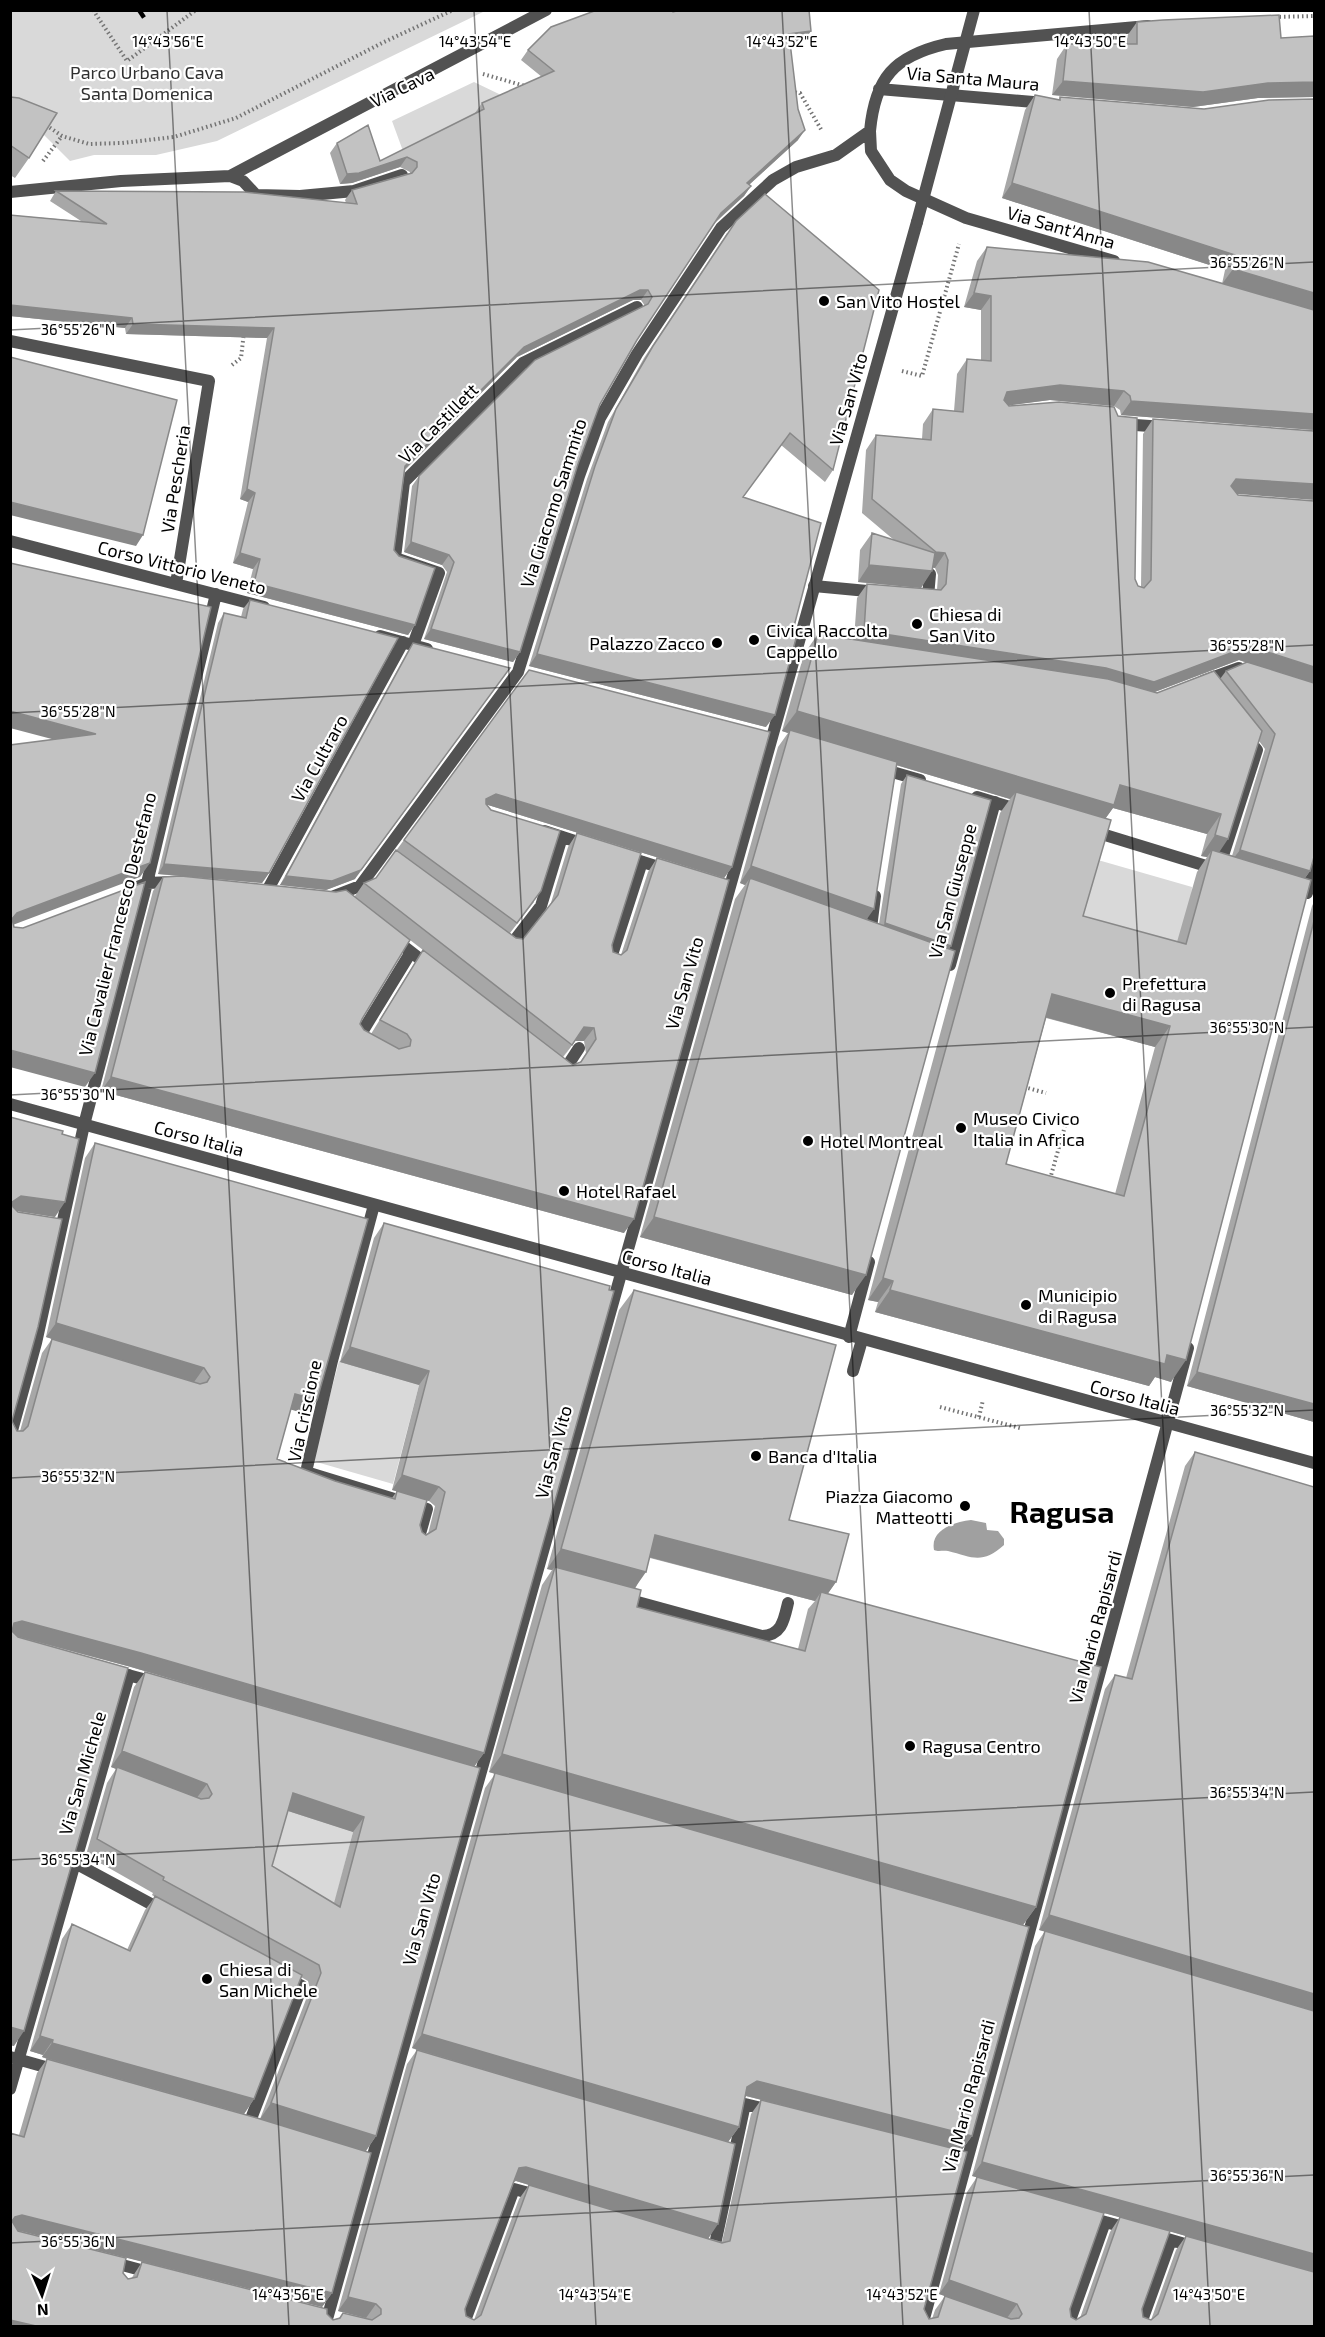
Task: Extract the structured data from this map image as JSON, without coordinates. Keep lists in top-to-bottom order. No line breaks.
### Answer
{"streets":{"street":["Via Santa Maura","Via Sant'Anna","Via San Vito","Via Castillett","Via Pescheria","Via Giacomo Sammito","Corso Vittorio Veneto","Via Cultraro","Via San Giuseppe","Via Cavalier Francesco Destefano","Corso Italia","Via Criscione","Via Mario Rapisardi","Via San Michele"]},"crossings":[["Via Sant'Anna","Via Giacomo Sammito"],["Via San Vito","Corso Italia"],["Via Castillett","Via Cultraro"],["Via Pescheria","Corso Vittorio Veneto"],["Corso Vittorio Veneto","Via Cavalier Francesco Destefano"],["Via Cavalier Francesco Destefano","Corso Italia"],["Corso Italia","Via Criscione"],["Corso Italia","Via Mario Rapisardi"]],"districts":["Ragusa"],"parks":["Parco Urbano Cava Santa Domenica"],"places":["San Vito Hostel","Chiesa di San Vito","Civica Raccolta Cappello","Palazzo Zacco","Prefettura di Ragusa","Museo Civico Italia in Africa","Hotel Montreal","Hotel Rafael","Municipio di Ragusa","Banca d'Italia","Piazza Giacomo Matteotti","Ragusa Centro","Chiesa di San Michele"],"north":"bottom","coordinates":["14°43'56\"E","14°43'54\"E","14°43'52\"E","14°43'50\"E","36°55'26\"N","36°55'28\"N","36°55'30\"N","36°55'32\"N","36°55'34\"N","36°55'36\"N"]}
